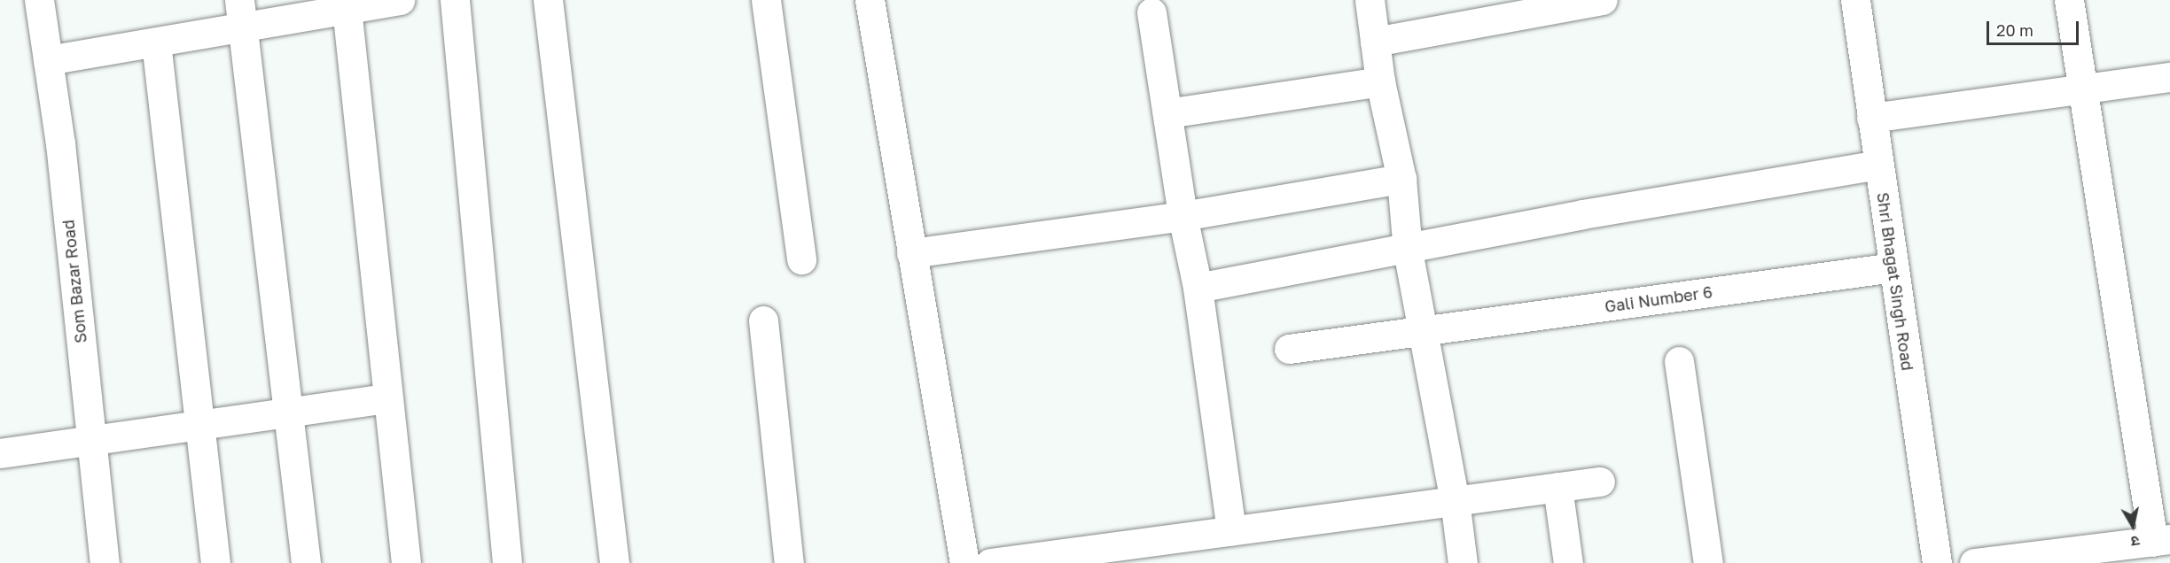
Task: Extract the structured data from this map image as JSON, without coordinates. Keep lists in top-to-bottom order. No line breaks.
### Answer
{"streets":{"street":["Som Bazar Road","Shri Bhagat Singh Road","Gali Number 6"]},"crossings":[["Shri Bhagat Singh Road","Gali Number 6"]],"scale_bar":"20 m","north":"bottom"}
